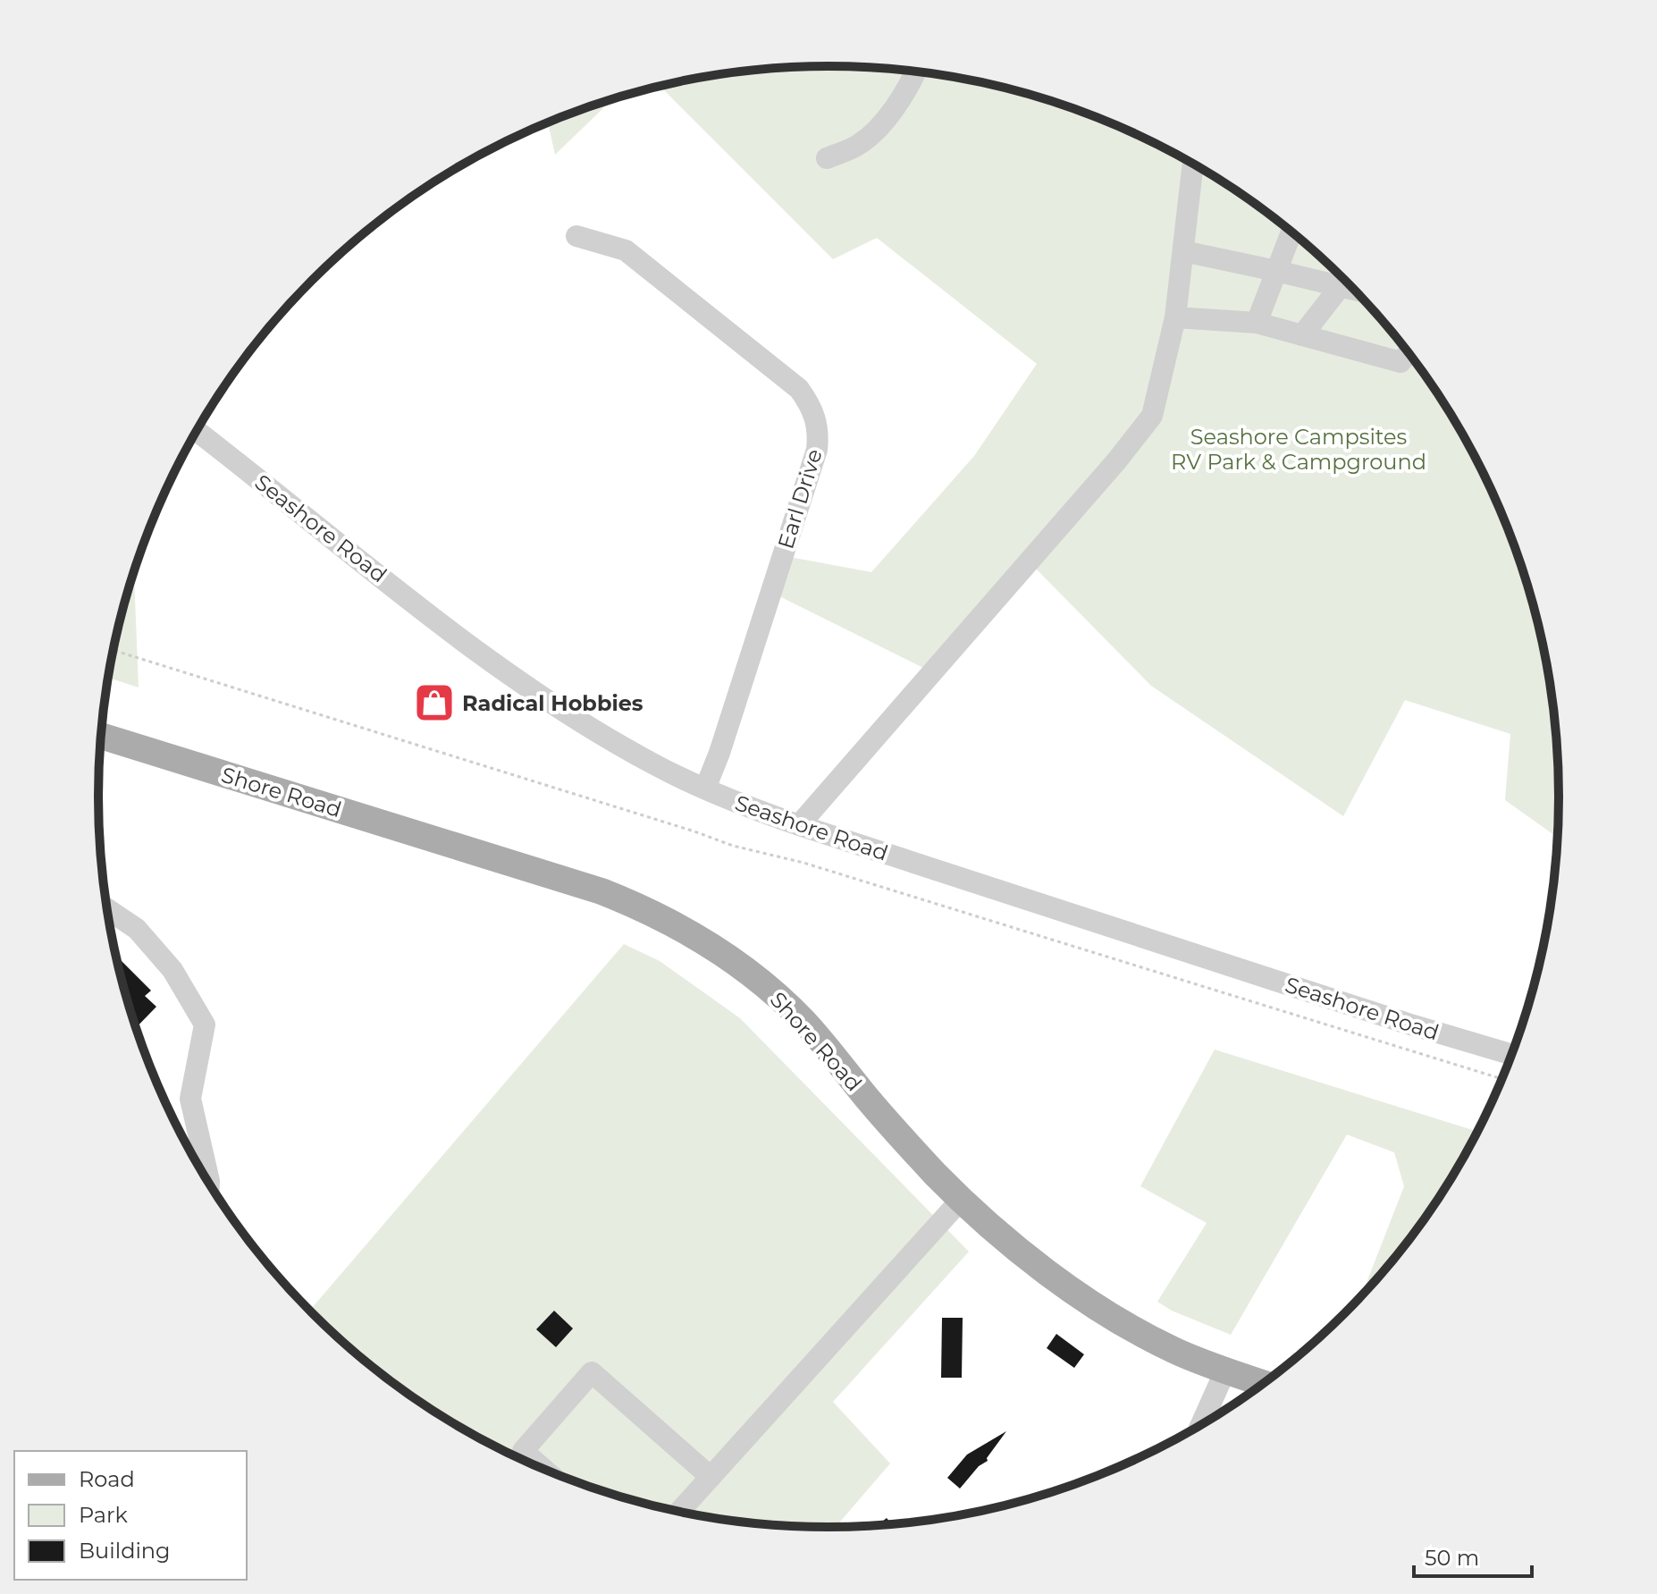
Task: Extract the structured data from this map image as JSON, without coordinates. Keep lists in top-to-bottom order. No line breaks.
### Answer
{"streets":{"main road":["Shore Road"],"street":["Earl Drive","Seashore Road"]},"crossings":[["Earl Drive","Seashore Road"]],"parks":["Seashore Campsites RV Park & Campground"],"places":{"shop":["Radical Hobbies"]},"legend":["Road","Park","Building"],"scale_bar":"50 m"}
